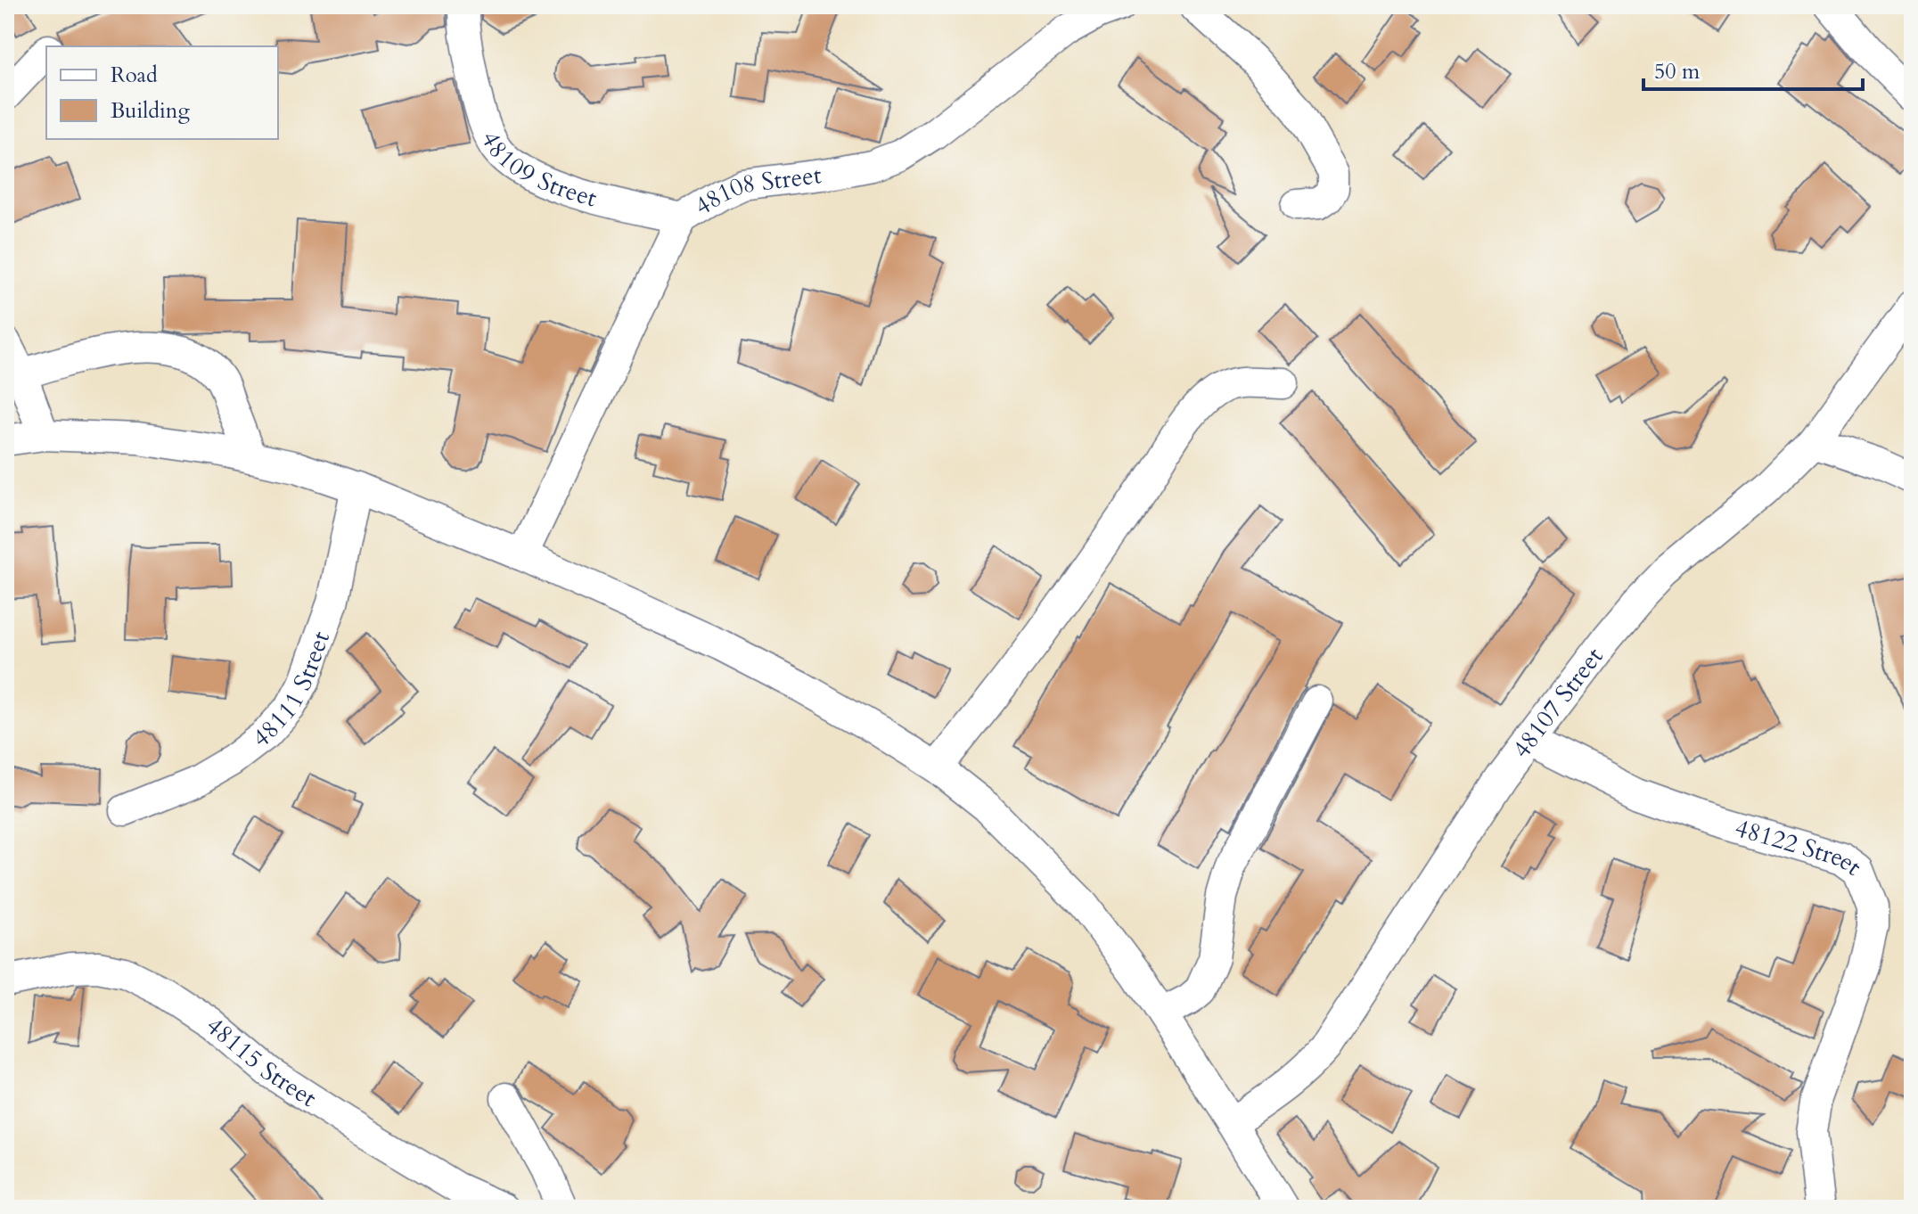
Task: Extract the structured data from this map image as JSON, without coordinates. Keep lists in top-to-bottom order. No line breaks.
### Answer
{"streets":{"street":["48109 Street","48108 Street","48111 Street","48107 Street","48122 Street","48115 Street"]},"crossings":[["48109 Street","48108 Street"],["48107 Street","48122 Street"]],"legend":["Road","Building"],"scale_bar":"50 m"}
